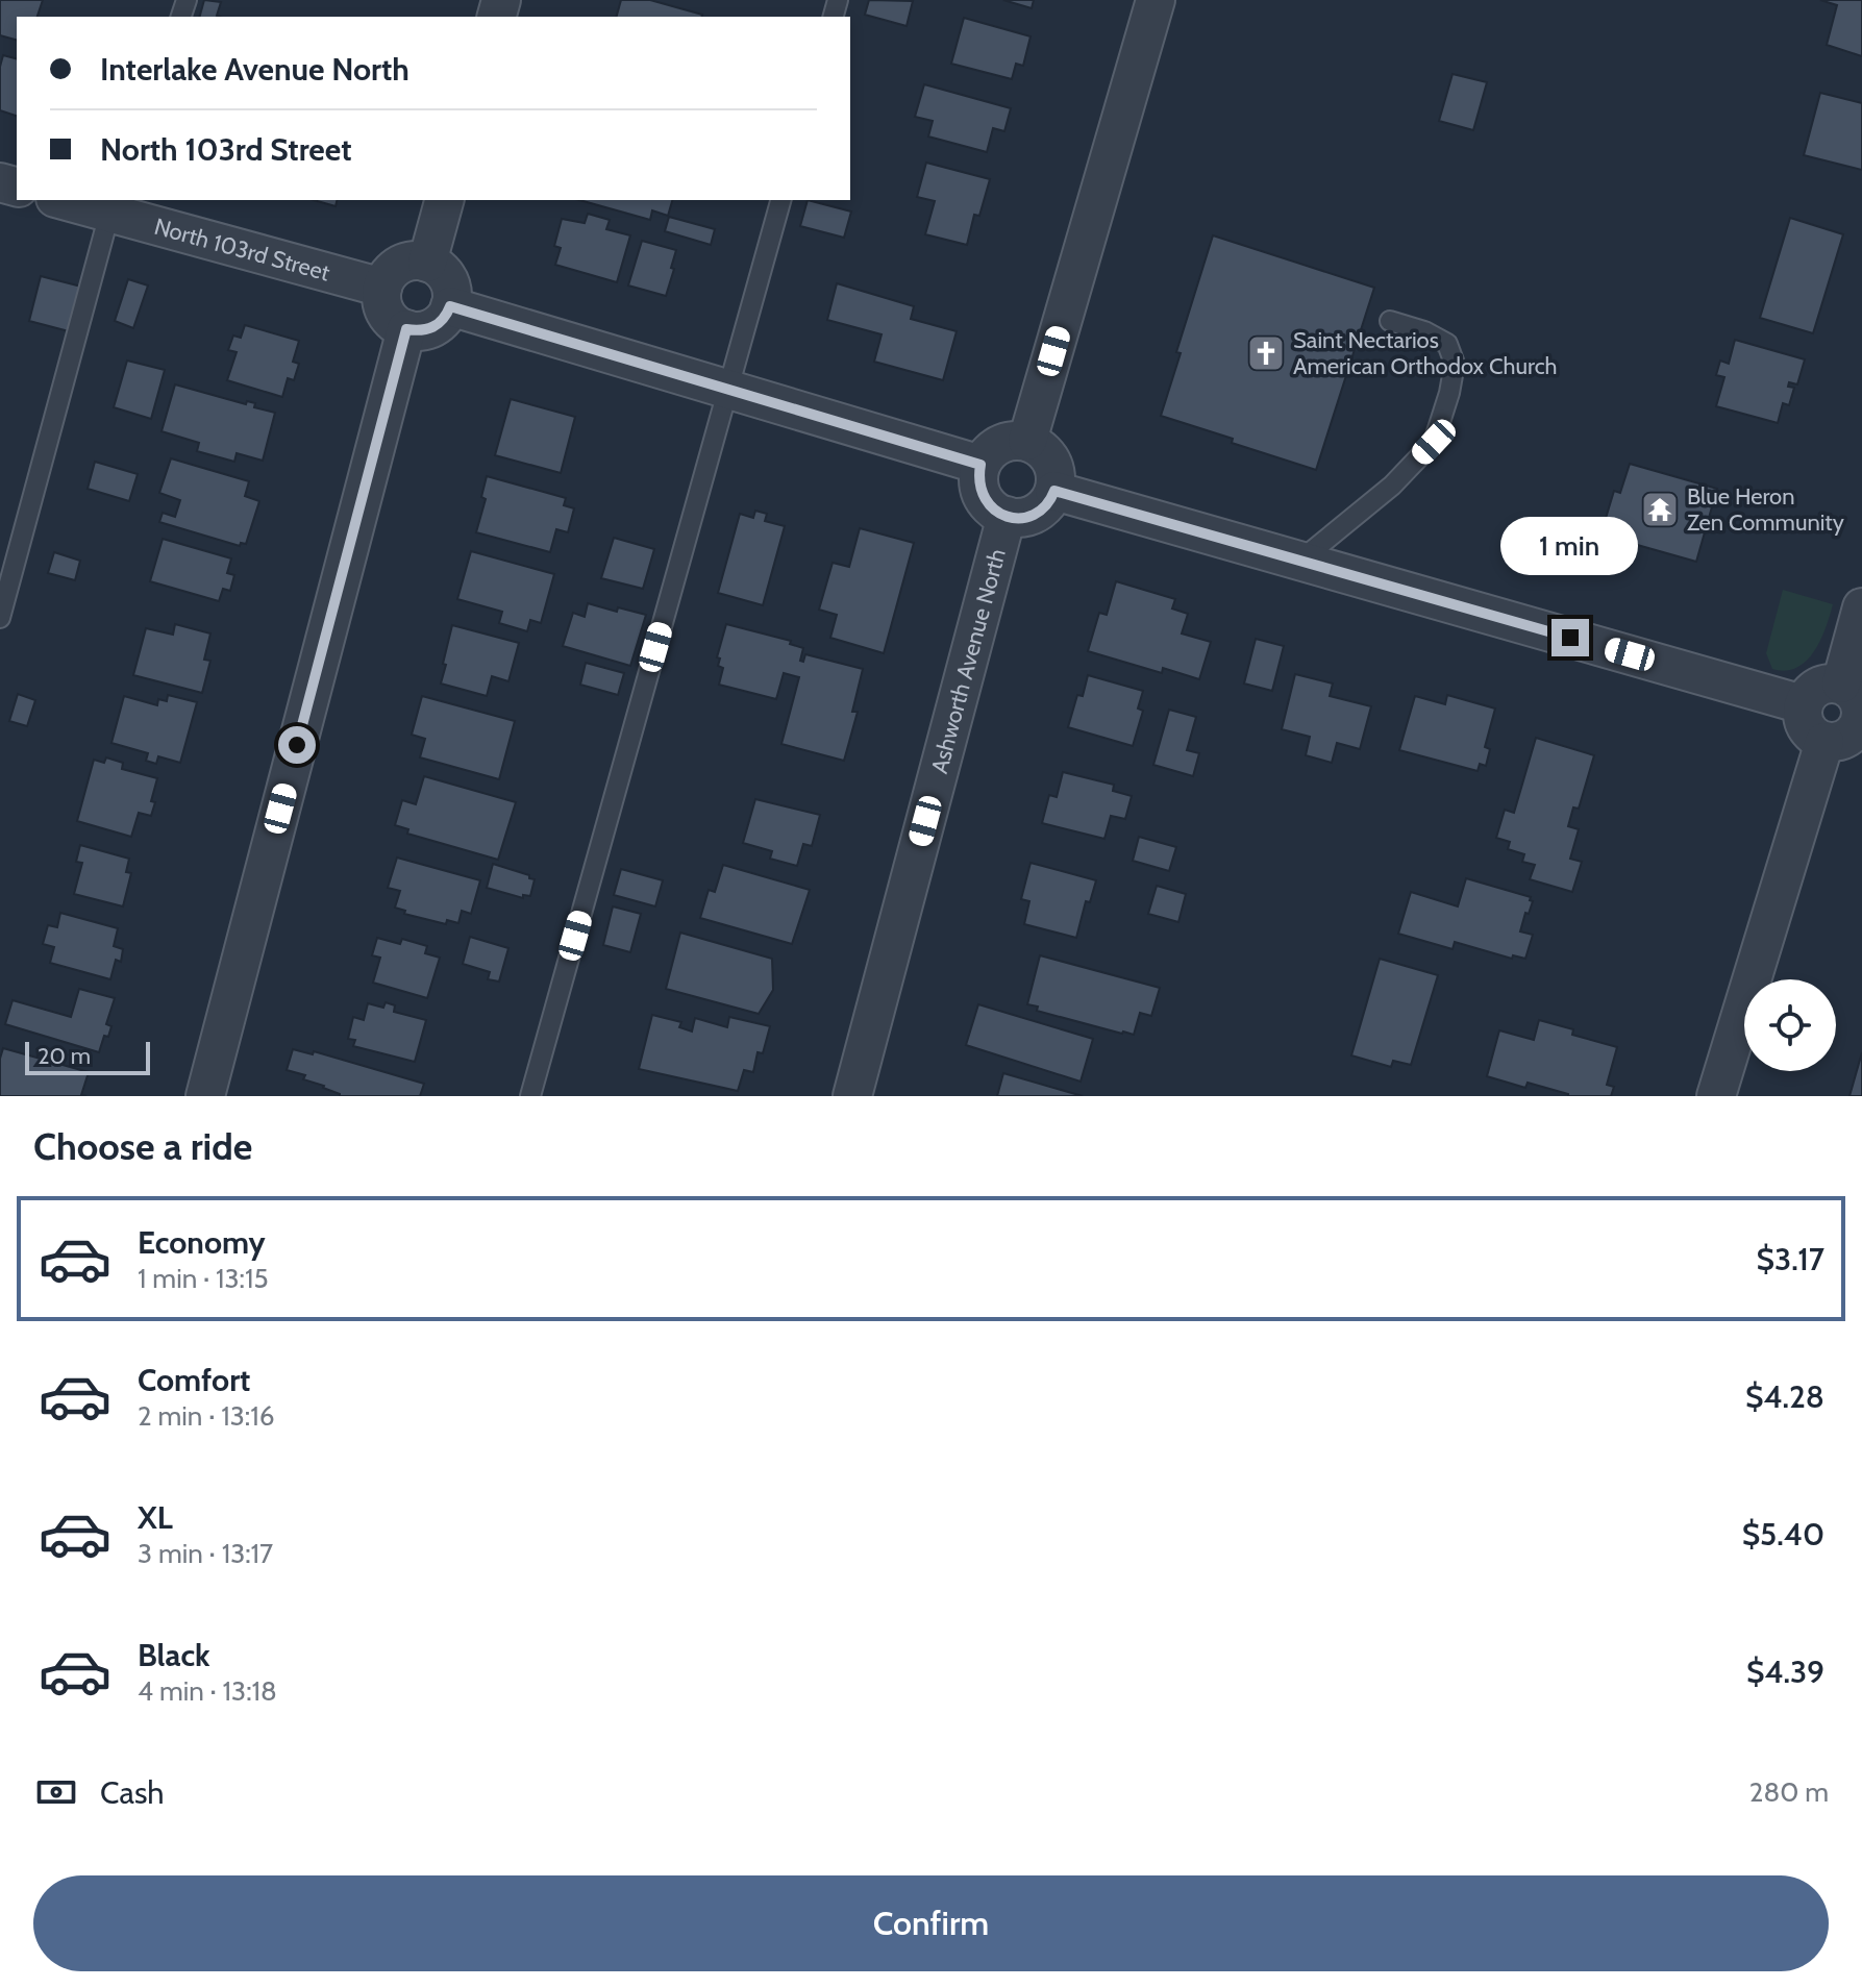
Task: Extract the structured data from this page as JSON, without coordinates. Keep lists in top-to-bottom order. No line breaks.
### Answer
{"streets":{"street":["North 103rd Street","Ashworth Avenue North"]},"places":{"church":["Saint Nectarios American Orthodox Church"],"temple":["Blue Heron Zen Community"]},"scale_bar":"20 m","page":{"banner":["Interlake Avenue North","North 103rd Street"],"bubble":"1 min","scale":"20 m","heading":"Choose a ride","list":[{"name":"Economy","note":"1 min · 13:15","value":"$3.17"},{"name":"Comfort","note":"2 min · 13:16","value":"$4.28"},{"name":"XL","note":"3 min · 13:17","value":"$5.40"},{"name":"Black","note":"4 min · 13:18","value":"$4.39"}],"pay":["Cash","280 m"],"buttons":"Confirm"}}
